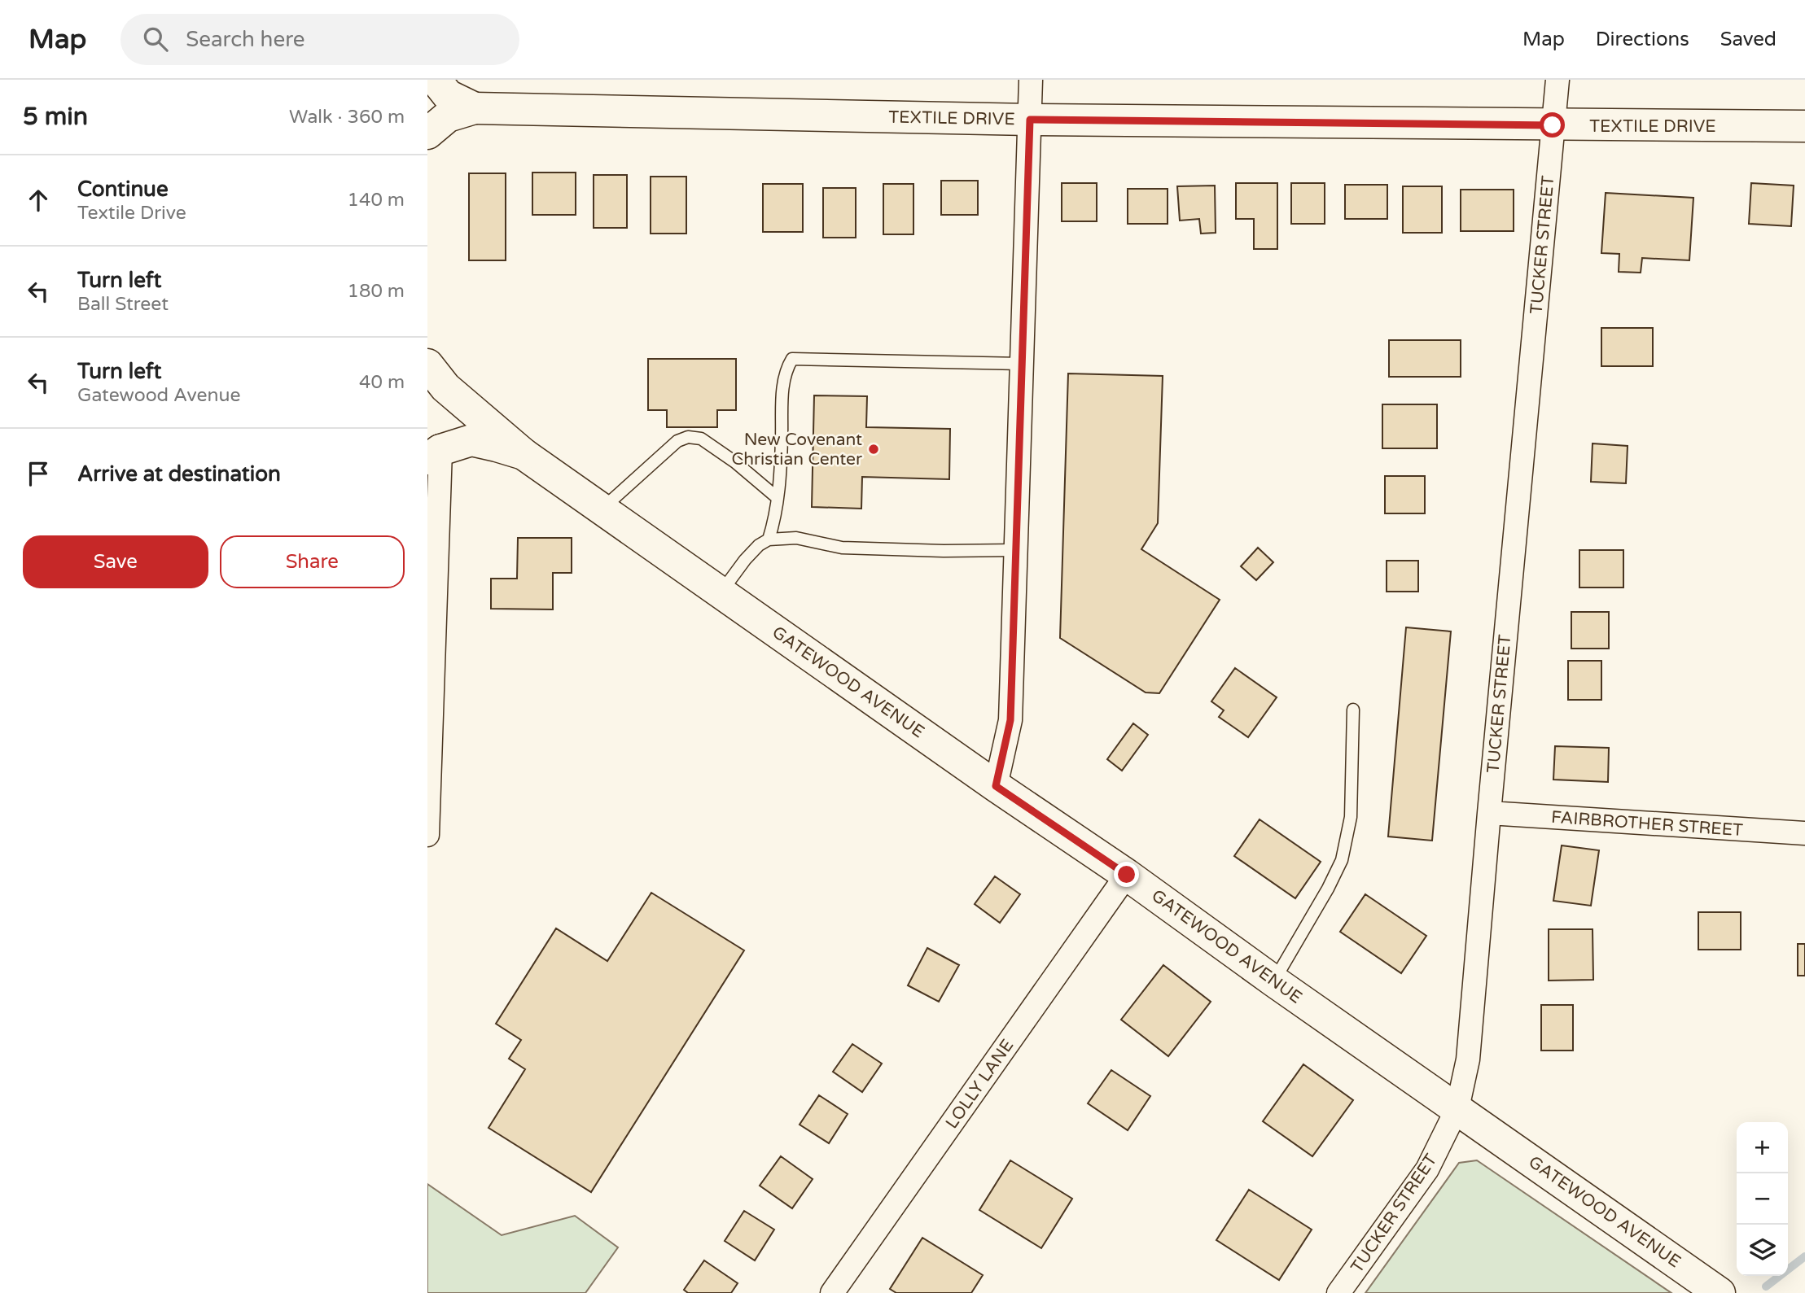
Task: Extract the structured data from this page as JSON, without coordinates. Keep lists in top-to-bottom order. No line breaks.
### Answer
{"streets":{"main road":["TEXTILE DRIVE","GATEWOOD AVENUE"],"street":["TUCKER STREET","FAIRBROTHER STREET","LOLLY LANE"]},"crossings":[["TEXTILE DRIVE","TUCKER STREET"],["TUCKER STREET","GATEWOOD AVENUE"],["TUCKER STREET","FAIRBROTHER STREET"],["GATEWOOD AVENUE","LOLLY LANE"]],"places":["New Covenant Christian Center"],"page":{"header":"Map","search":"Search here","nav":["Map","Directions","Saved"],"heading":["5 min","Walk · 360 m"],"list":[["Continue","Textile Drive","140 m"],["Turn left","Ball Street","180 m"],["Turn left","Gatewood Avenue","40 m"],"Arrive at destination"],"buttons":["Save","Share"],"map_buttons":["+","−"]}}
